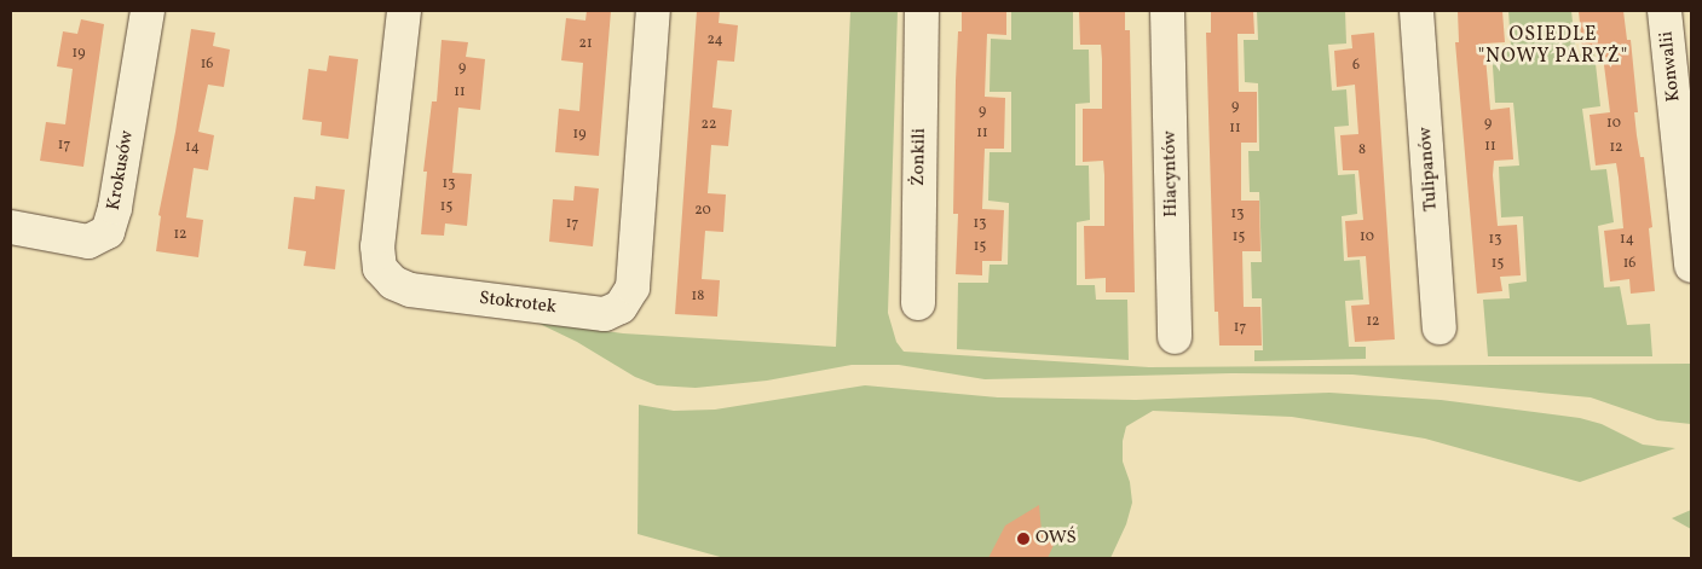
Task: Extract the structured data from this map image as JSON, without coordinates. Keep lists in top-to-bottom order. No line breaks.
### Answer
{"streets":{"street":["Konwalii","Żonkili","Tulipanów","Krokusów","Hiacyntów","Stokrotek"]},"districts":["OSIEDLE \"NOWY PARYŻ\""],"places":["OWŚ"],"house_numbers":["24","21","19","16","6","9","11","9","9","9","10","22","11","11","19","17","11","14","12","8","13","15","20","13","17","13","12","15","10","13","14","15","15","16","18","12","17"]}
